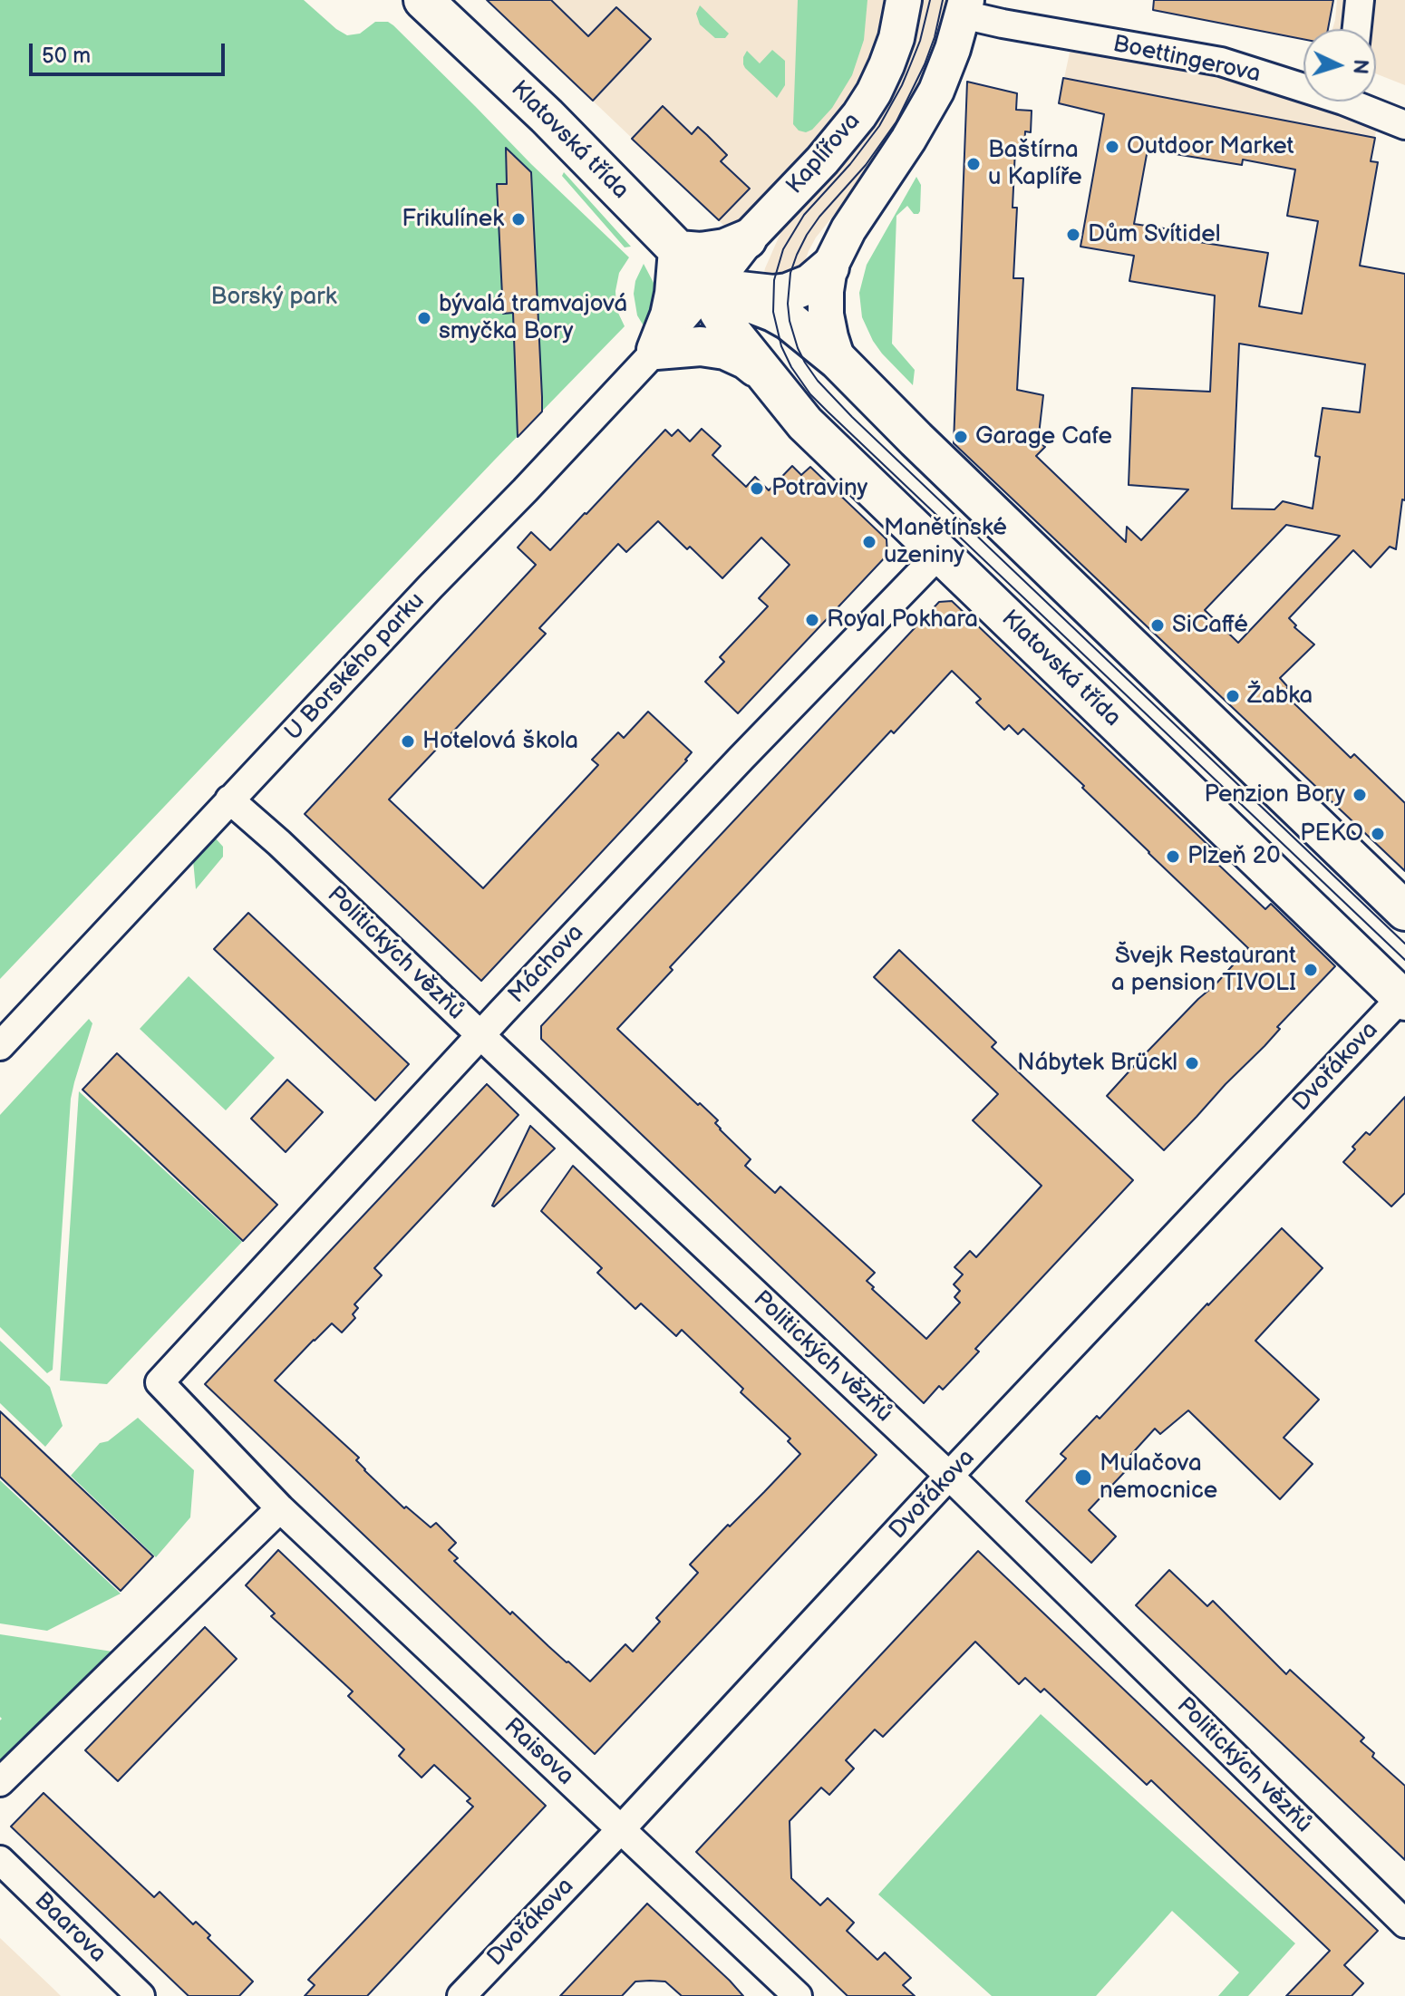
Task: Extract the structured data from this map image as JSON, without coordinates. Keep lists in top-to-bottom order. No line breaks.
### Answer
{"streets":{"main road":["Klatovská třída"],"street":["Boettingerova","Kaplířova","U Borského parku","Politických vězňů","Máchova","Dvořákova","Raisova","Baarova"]},"crossings":[["Klatovská třída","Kaplířova"],["Klatovská třída","U Borského parku"],["Klatovská třída","Máchova"],["Klatovská třída","Dvořákova"],["Kaplířova","U Borského parku"],["U Borského parku","Politických vězňů"],["Politických vězňů","Máchova"],["Politických vězňů","Dvořákova"],["Máchova","Raisova"],["Dvořákova","Raisova"]],"parks":["Borský park"],"places":["Outdoor Market","Baštírna u Kaplíře","Frikulínek","Dům Svítidel","bývalá tramvajová smyčka Bory","Garage Cafe","Potraviny","Manětínské uzeniny","Royal Pokhara","SiCaffé","Žabka","Hotelová škola","Penzion Bory","PEKO","Plzeň 20","Švejk Restaurant a pension TIVOLI","Nábytek Brückl","Mulačova nemocnice"],"scale_bar":"50 m","north":"right"}
